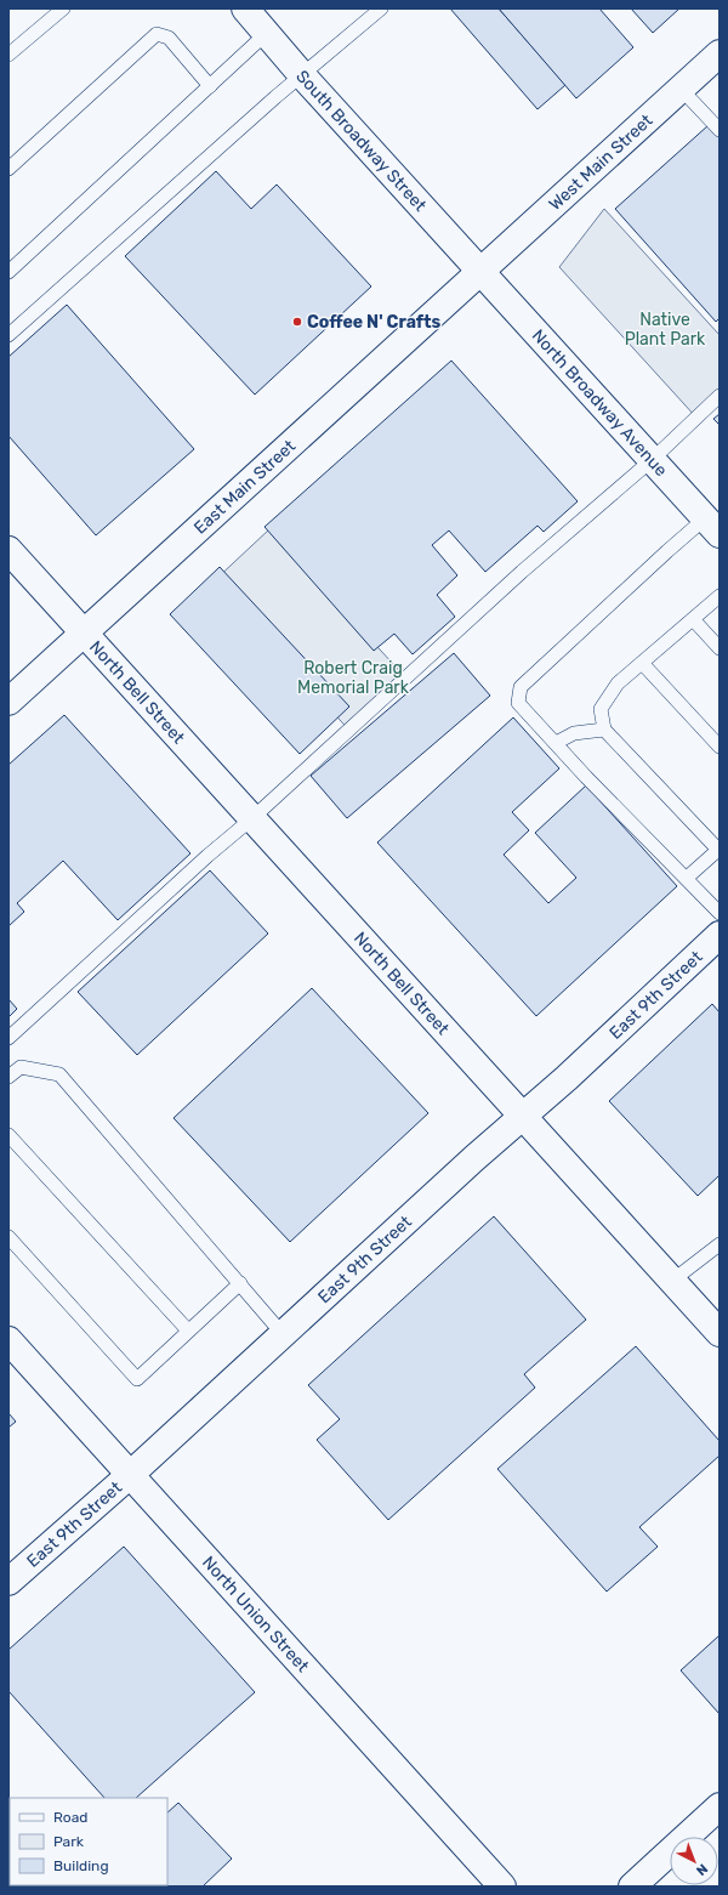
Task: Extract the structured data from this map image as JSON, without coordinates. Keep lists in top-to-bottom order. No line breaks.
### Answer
{"streets":{"street":["South Broadway Street","West Main Street","North Broadway Avenue","East Main Street","North Bell Street","East 9th Street","North Union Street"]},"crossings":[["South Broadway Street","West Main Street"],["South Broadway Street","North Broadway Avenue"],["South Broadway Street","East Main Street"],["West Main Street","North Broadway Avenue"],["West Main Street","East Main Street"],["North Broadway Avenue","East Main Street"],["East Main Street","North Bell Street"],["North Bell Street","East 9th Street"],["East 9th Street","North Union Street"]],"parks":["Native Plant Park","Robert Craig Memorial Park"],"places":["Coffee N' Crafts"],"legend":["Road","Park","Building"],"north":"bottom right"}
